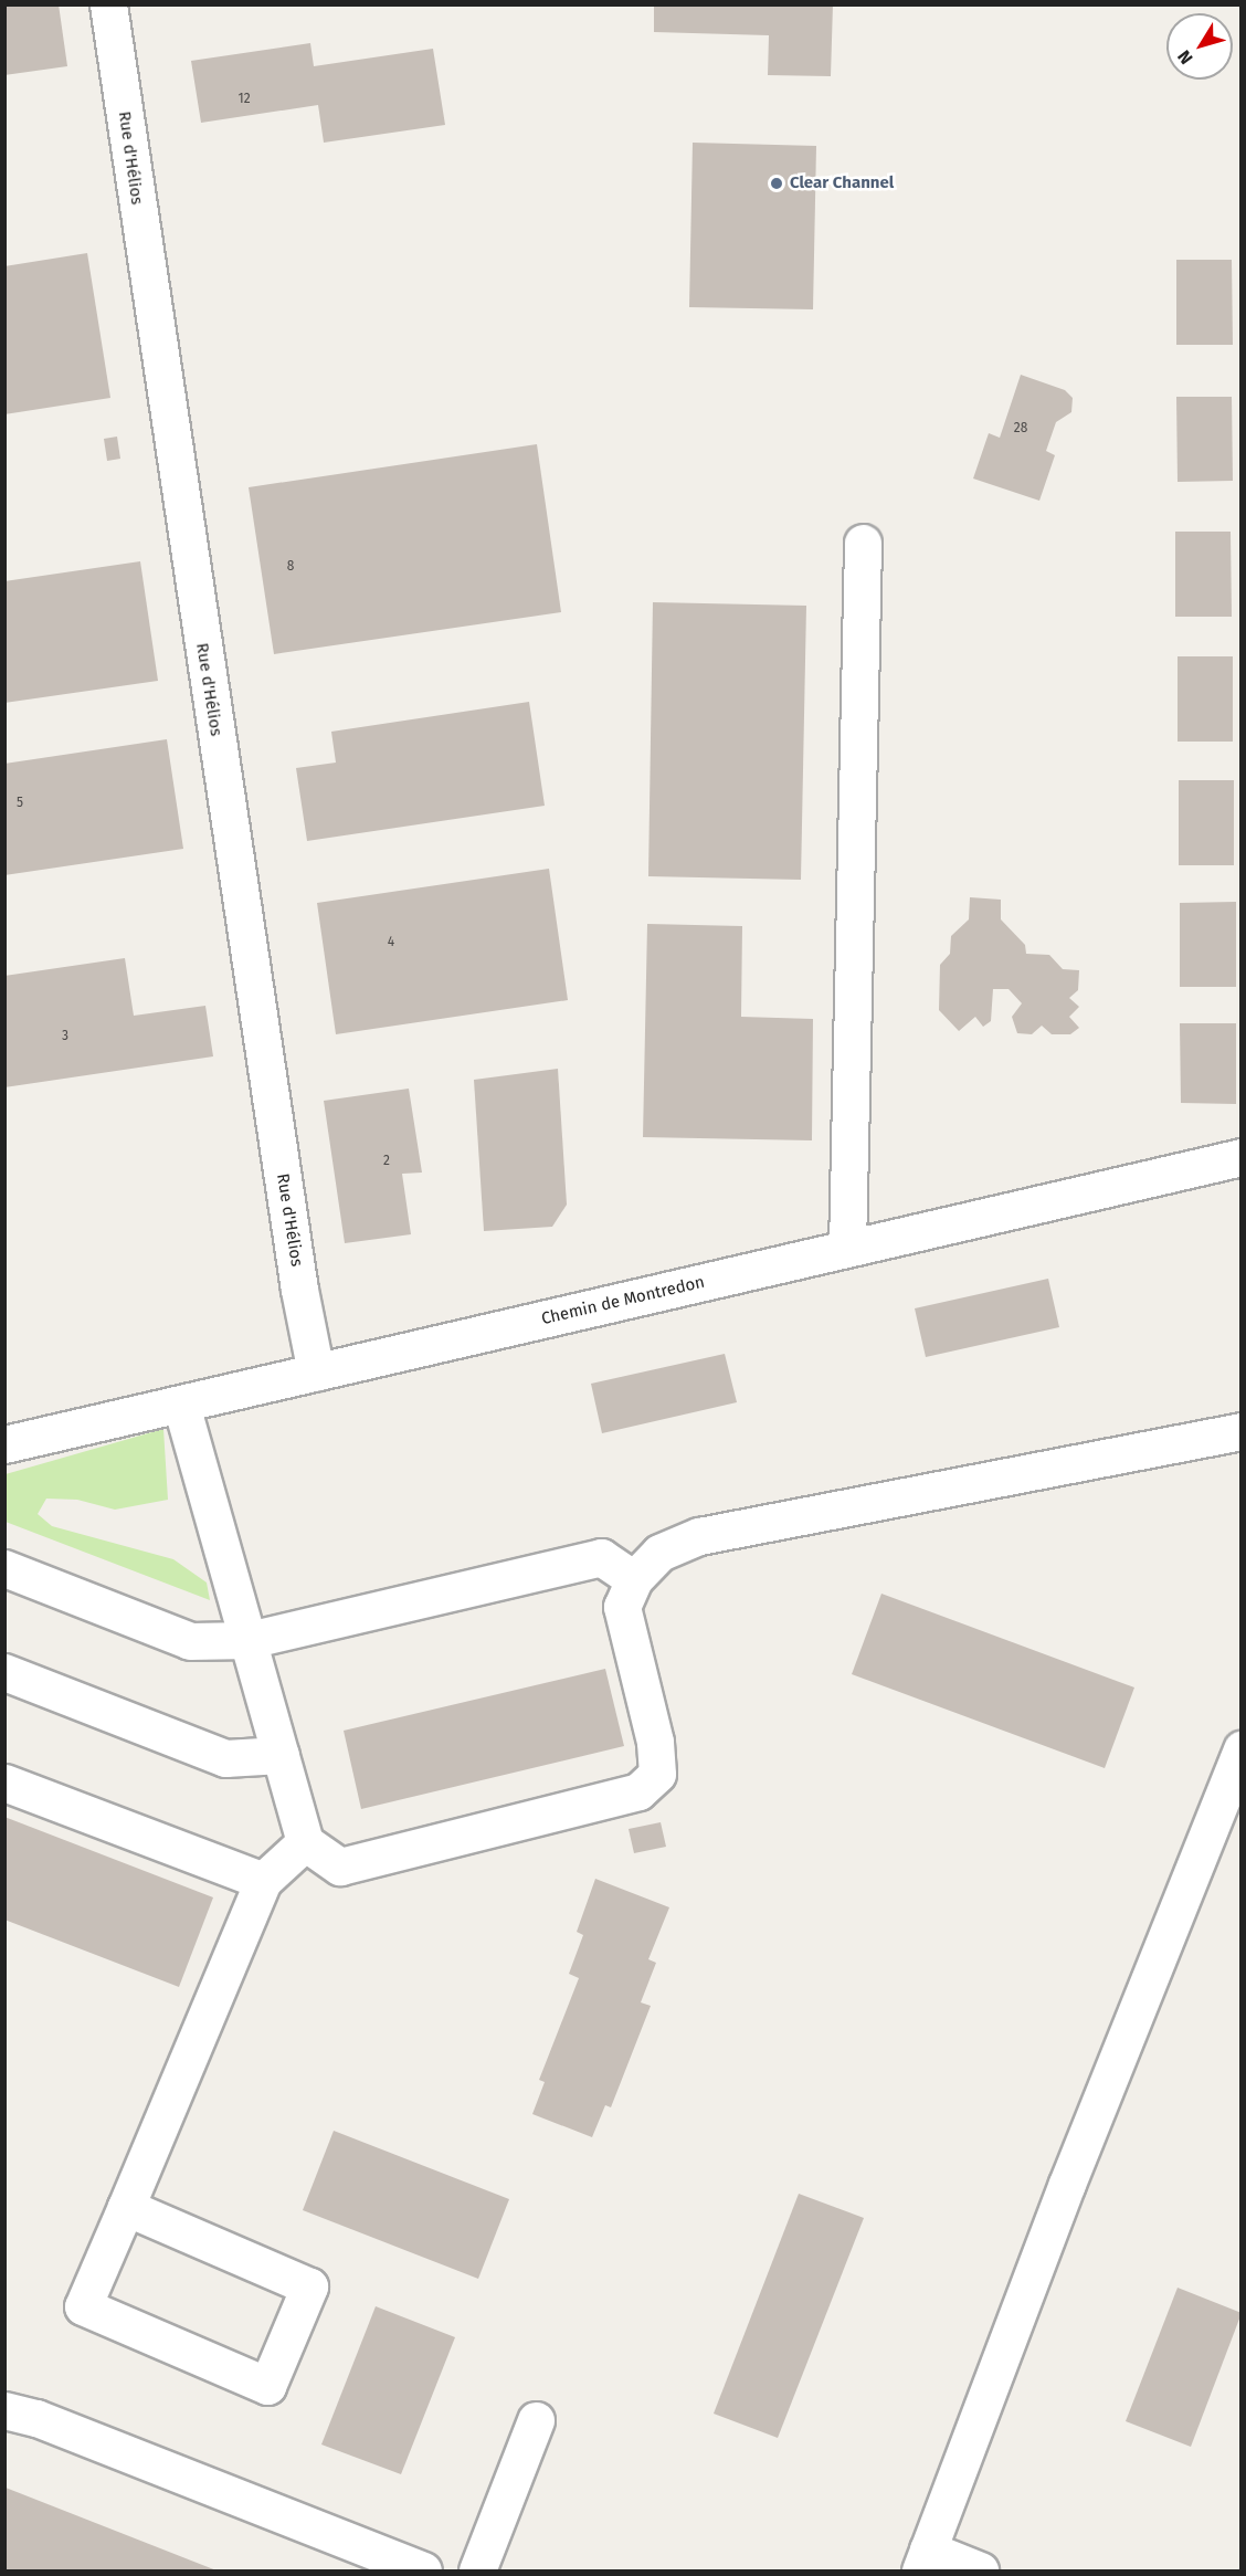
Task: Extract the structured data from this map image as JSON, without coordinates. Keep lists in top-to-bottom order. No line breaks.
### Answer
{"streets":{"street":["Rue d'Hélios","Chemin de Montredon"]},"crossings":[["Rue d'Hélios","Chemin de Montredon"]],"places":["Clear Channel"],"house_numbers":["12","28","8","5","4","3","2"],"north":"bottom left"}
